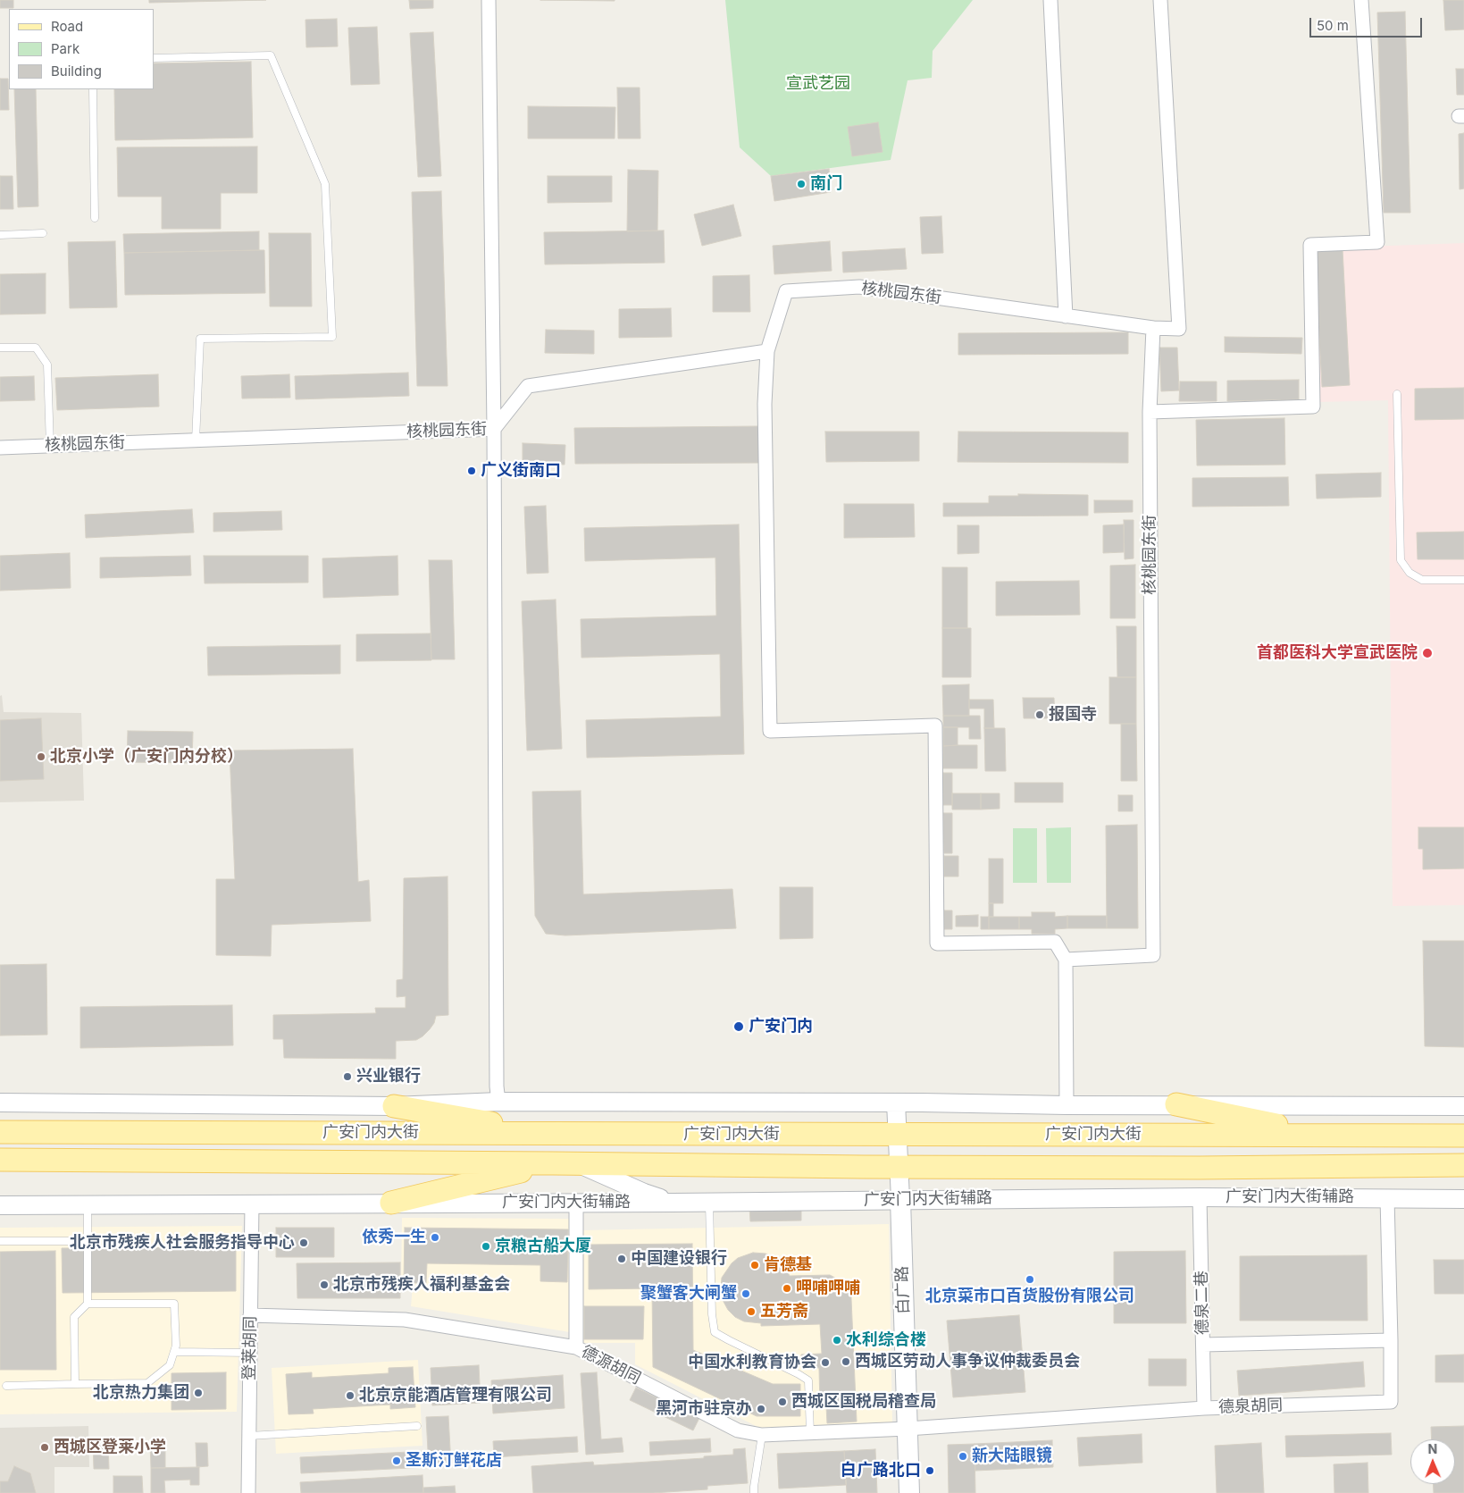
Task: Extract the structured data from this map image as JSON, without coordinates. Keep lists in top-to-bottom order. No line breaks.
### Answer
{"streets":{"main road":["广安门内大街","白广路"],"street":["核桃园东街","广安门内大街辅路","德泉二巷","登莱胡同","德源胡同","德泉胡同"]},"crossings":[["广安门内大街","广安门内大街辅路"],["广安门内大街","白广路"],["广安门内大街辅路","白广路"],["广安门内大街辅路","德泉二巷"],["广安门内大街辅路","德泉胡同"],["白广路","德源胡同"],["白广路","德泉胡同"],["德泉二巷","德泉胡同"],["登莱胡同","德源胡同"],["德源胡同","德泉胡同"]],"parks":["宣武艺园"],"places":["南门","广义街南口","首都医科大学宣武医院","报国寺","北京小学（广安门内分校）","广安门内","兴业银行","依秀一生","北京市残疾人社会服务指导中心","京粮古船大厦","中国建设银行","肯德基","北京菜市口百货股份有限公司","北京市残疾人福利基金会","呷哺呷哺","聚蟹客大闸蟹","五芳斋","水利综合楼","西城区劳动人事争议仲裁委员会","中国水利教育协会","北京热力集团","北京京能酒店管理有限公司","西城区国税局稽查局","黑河市驻京办","西城区登莱小学","新大陆眼镜","圣斯汀鲜花店","白广路北口"],"legend":["Road","Park","Building"],"scale_bar":"50 m","north":"top"}
